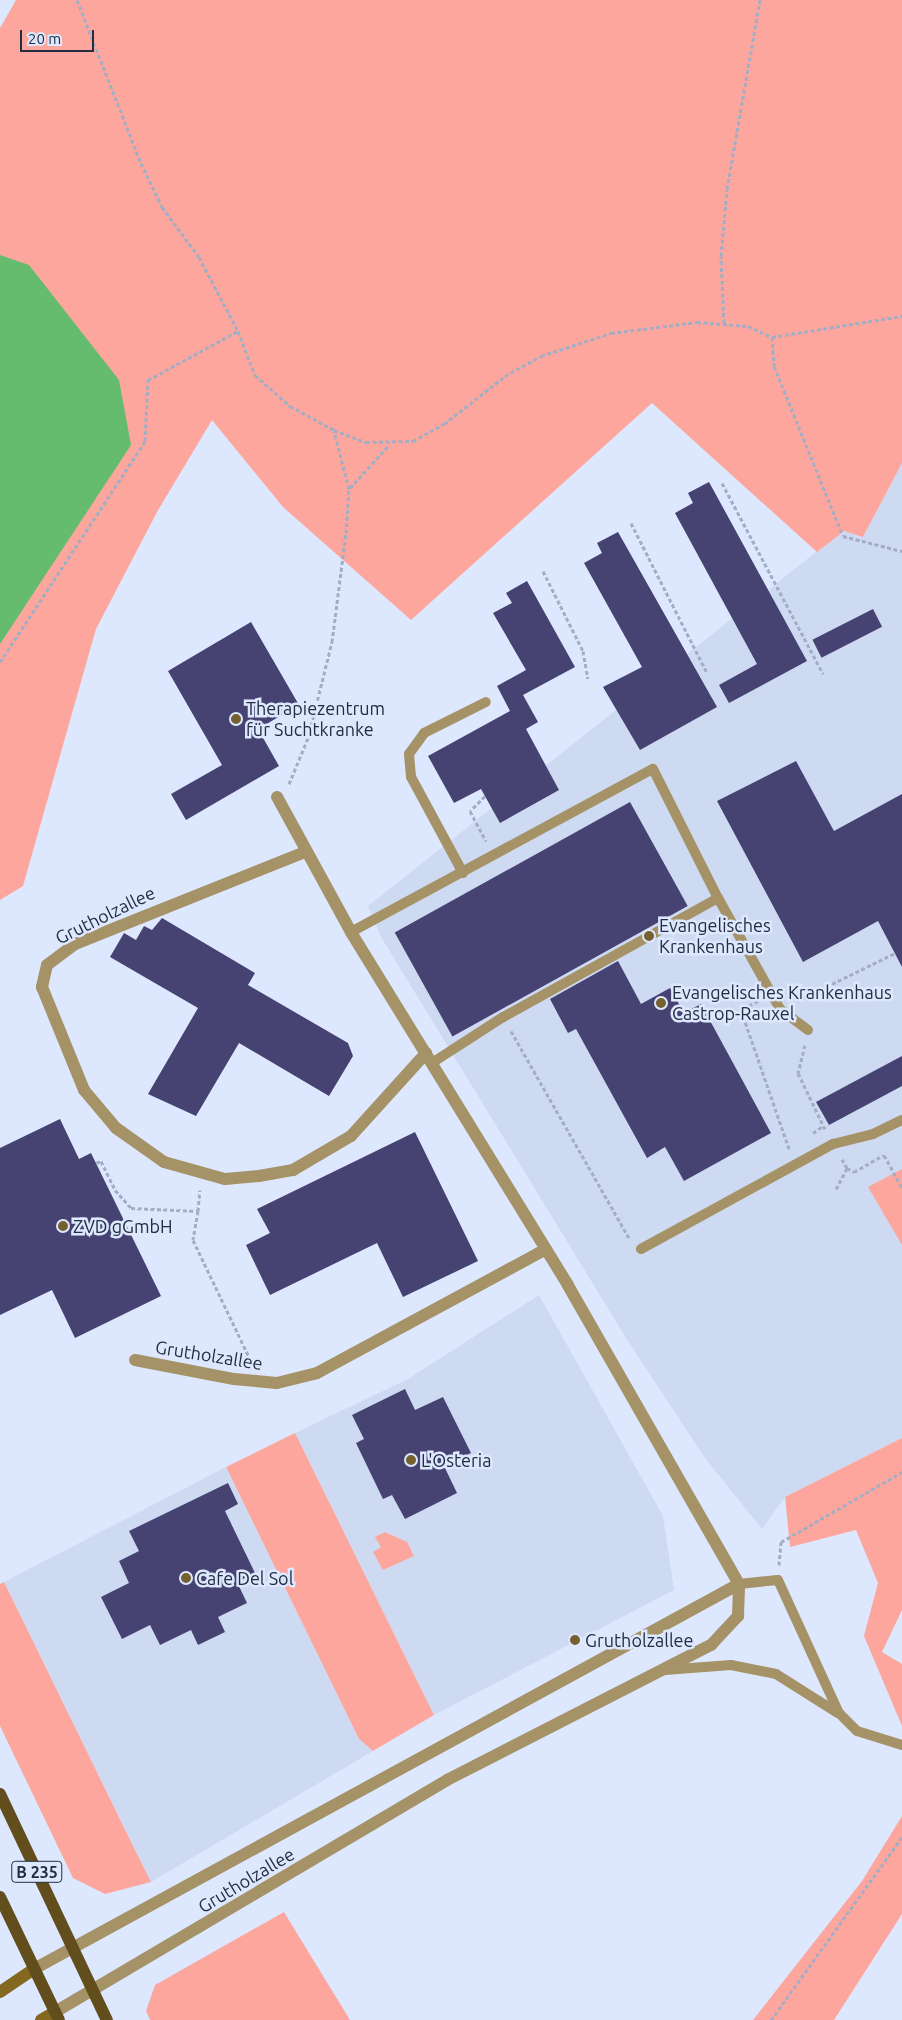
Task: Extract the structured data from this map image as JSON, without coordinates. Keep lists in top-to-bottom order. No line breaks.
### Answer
{"streets":{"main road":["B 235"],"street":["Grutholzallee"]},"crossings":[["Grutholzallee","B 235"]],"places":["Therapiezentrum für Suchtkranke","Evangelisches Krankenhaus","Evangelisches Krankenhaus Castrop-Rauxel","ZVD gGmbH","L'Osteria","Cafe Del Sol","Grutholzallee"],"scale_bar":"20 m"}
